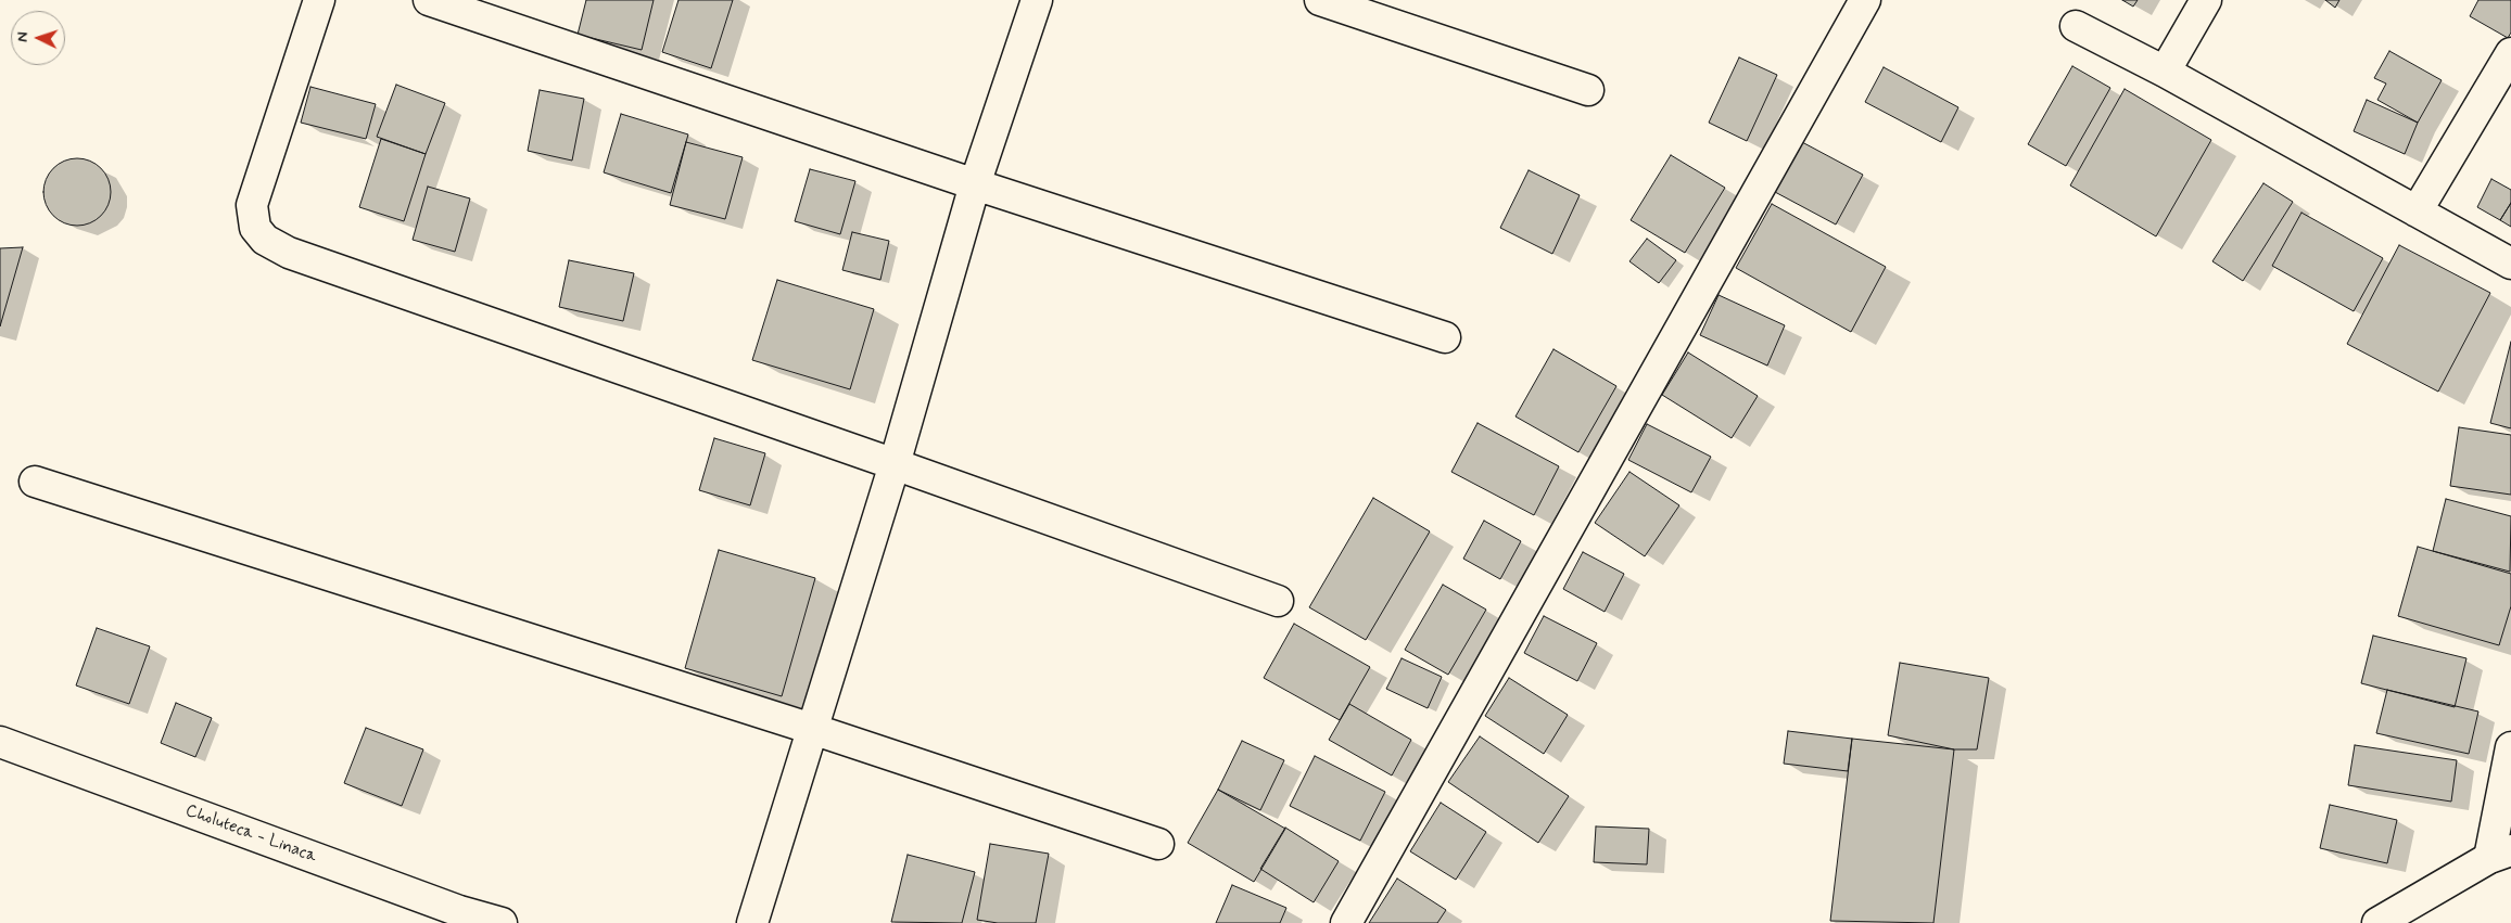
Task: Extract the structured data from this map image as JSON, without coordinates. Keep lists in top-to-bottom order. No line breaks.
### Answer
{"streets":{"street":["Choluteca - Linaca"]},"north":"left"}
